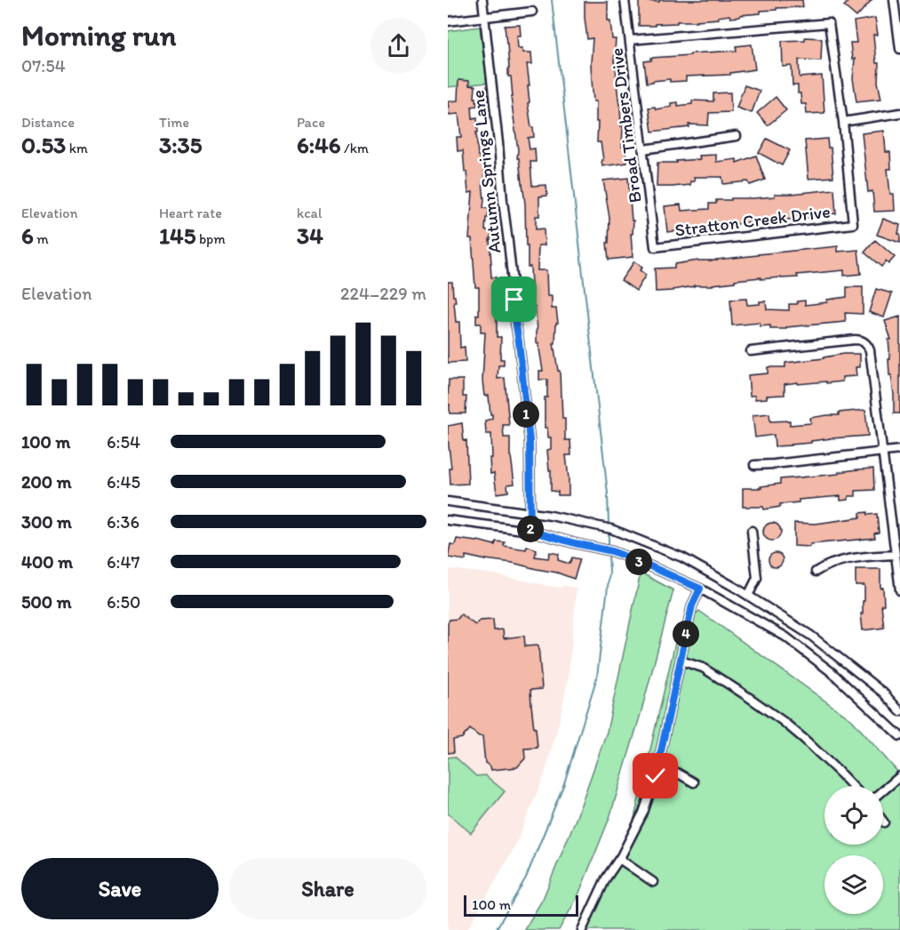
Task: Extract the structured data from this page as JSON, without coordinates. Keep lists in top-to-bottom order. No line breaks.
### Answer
{"streets":{"street":["Broad Timbers Drive","Autumn Springs Lane","Stratton Creek Drive"]},"crossings":[["Broad Timbers Drive","Stratton Creek Drive"]],"scale_bar":"100 m","page":{"heading":["Morning run","07:54"],"stats":[["Distance","0.53 km"],["Time","3:35"],["Pace","6:46 /km"],["Elevation","6 m"],["Heart rate","145 bpm"],["kcal","34"]],"chart":["Elevation","224–229 m"],"pins":["1","2","3","4"],"list":[{"name":"100 m","note":"6:54"},{"name":"200 m","note":"6:45"},{"name":"300 m","note":"6:36"},{"name":"400 m","note":"6:47"},{"name":"500 m","note":"6:50"}],"buttons":["Save","Share"],"scale":"100 m"}}
